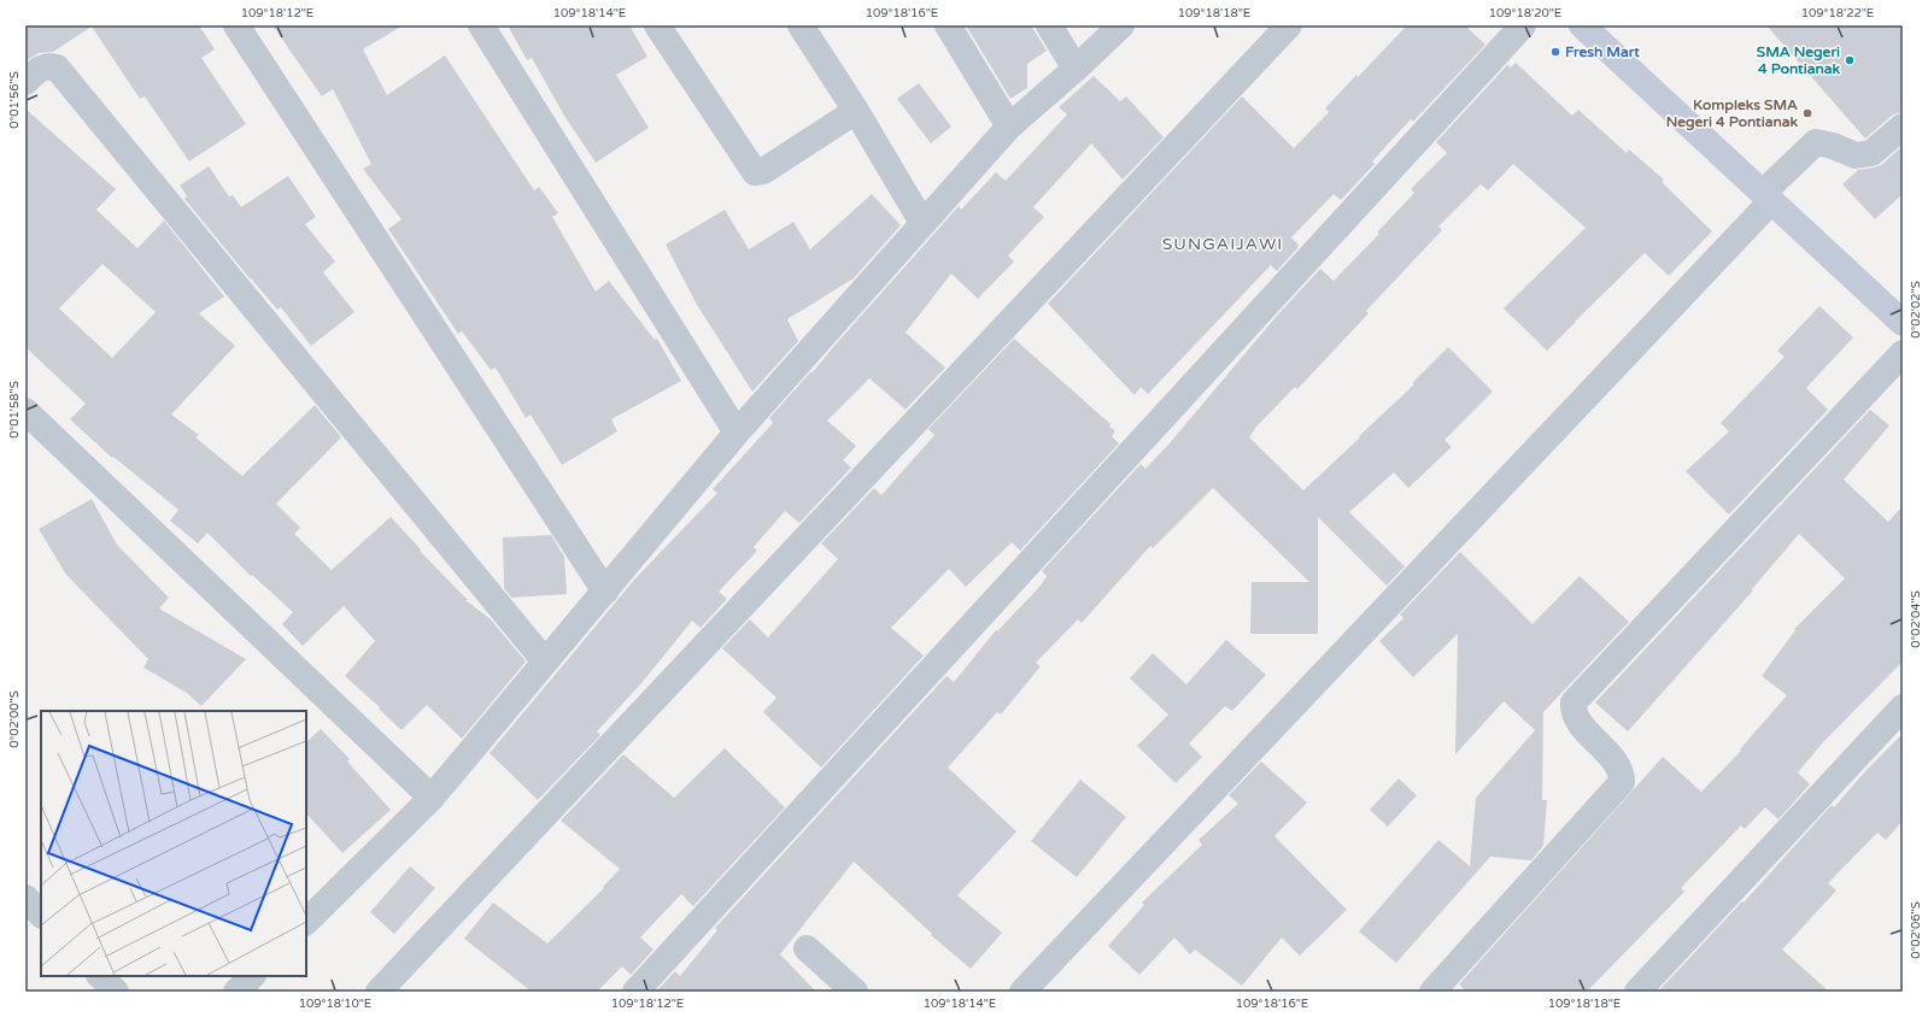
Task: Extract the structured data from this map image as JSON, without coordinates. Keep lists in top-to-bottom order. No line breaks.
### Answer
{"districts":["SUNGAIJAWI"],"places":["Fresh Mart","SMA Negeri 4 Pontianak","Kompleks SMA Negeri 4 Pontianak"],"coordinates":["109°18'12\"E","109°18'14\"E","109°18'16\"E","109°18'18\"E","109°18'20\"E","109°18'22\"E","0°01'56\"S","0°02'02\"S","0°01'58\"S","0°02'04\"S","0°02'00\"S","0°02'06\"S","109°18'10\"E"]}
